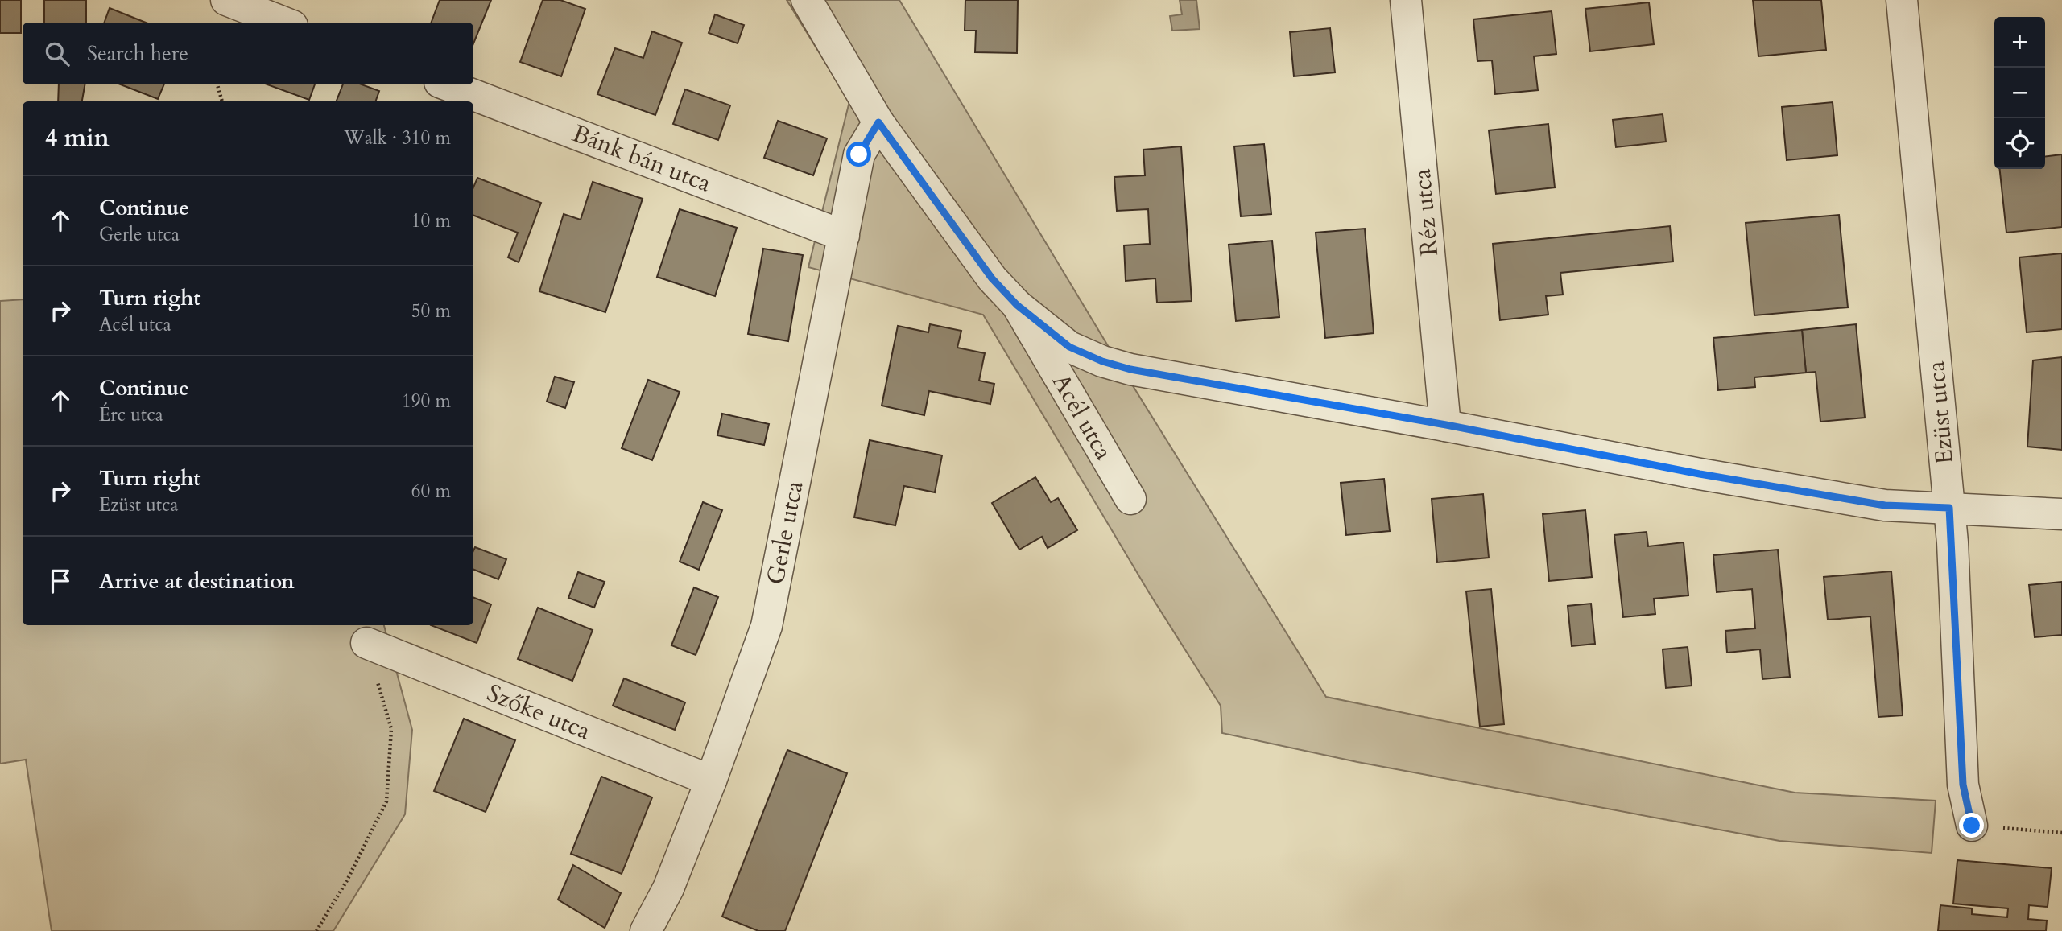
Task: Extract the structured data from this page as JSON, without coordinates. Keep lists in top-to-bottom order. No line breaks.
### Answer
{"streets":{"street":["Bánk bán utca","Réz utca","Ezüst utca","Acél utca","Gerle utca","Szőke utca"]},"crossings":[["Bánk bán utca","Gerle utca"],["Acél utca","Gerle utca"],["Gerle utca","Szőke utca"]],"page":{"map_buttons":["+","−"],"search":"Search here","heading":["4 min","Walk · 310 m"],"list":[["Continue","Gerle utca","10 m"],["Turn right","Acél utca","50 m"],["Continue","Érc utca","190 m"],["Turn right","Ezüst utca","60 m"],"Arrive at destination"]}}
